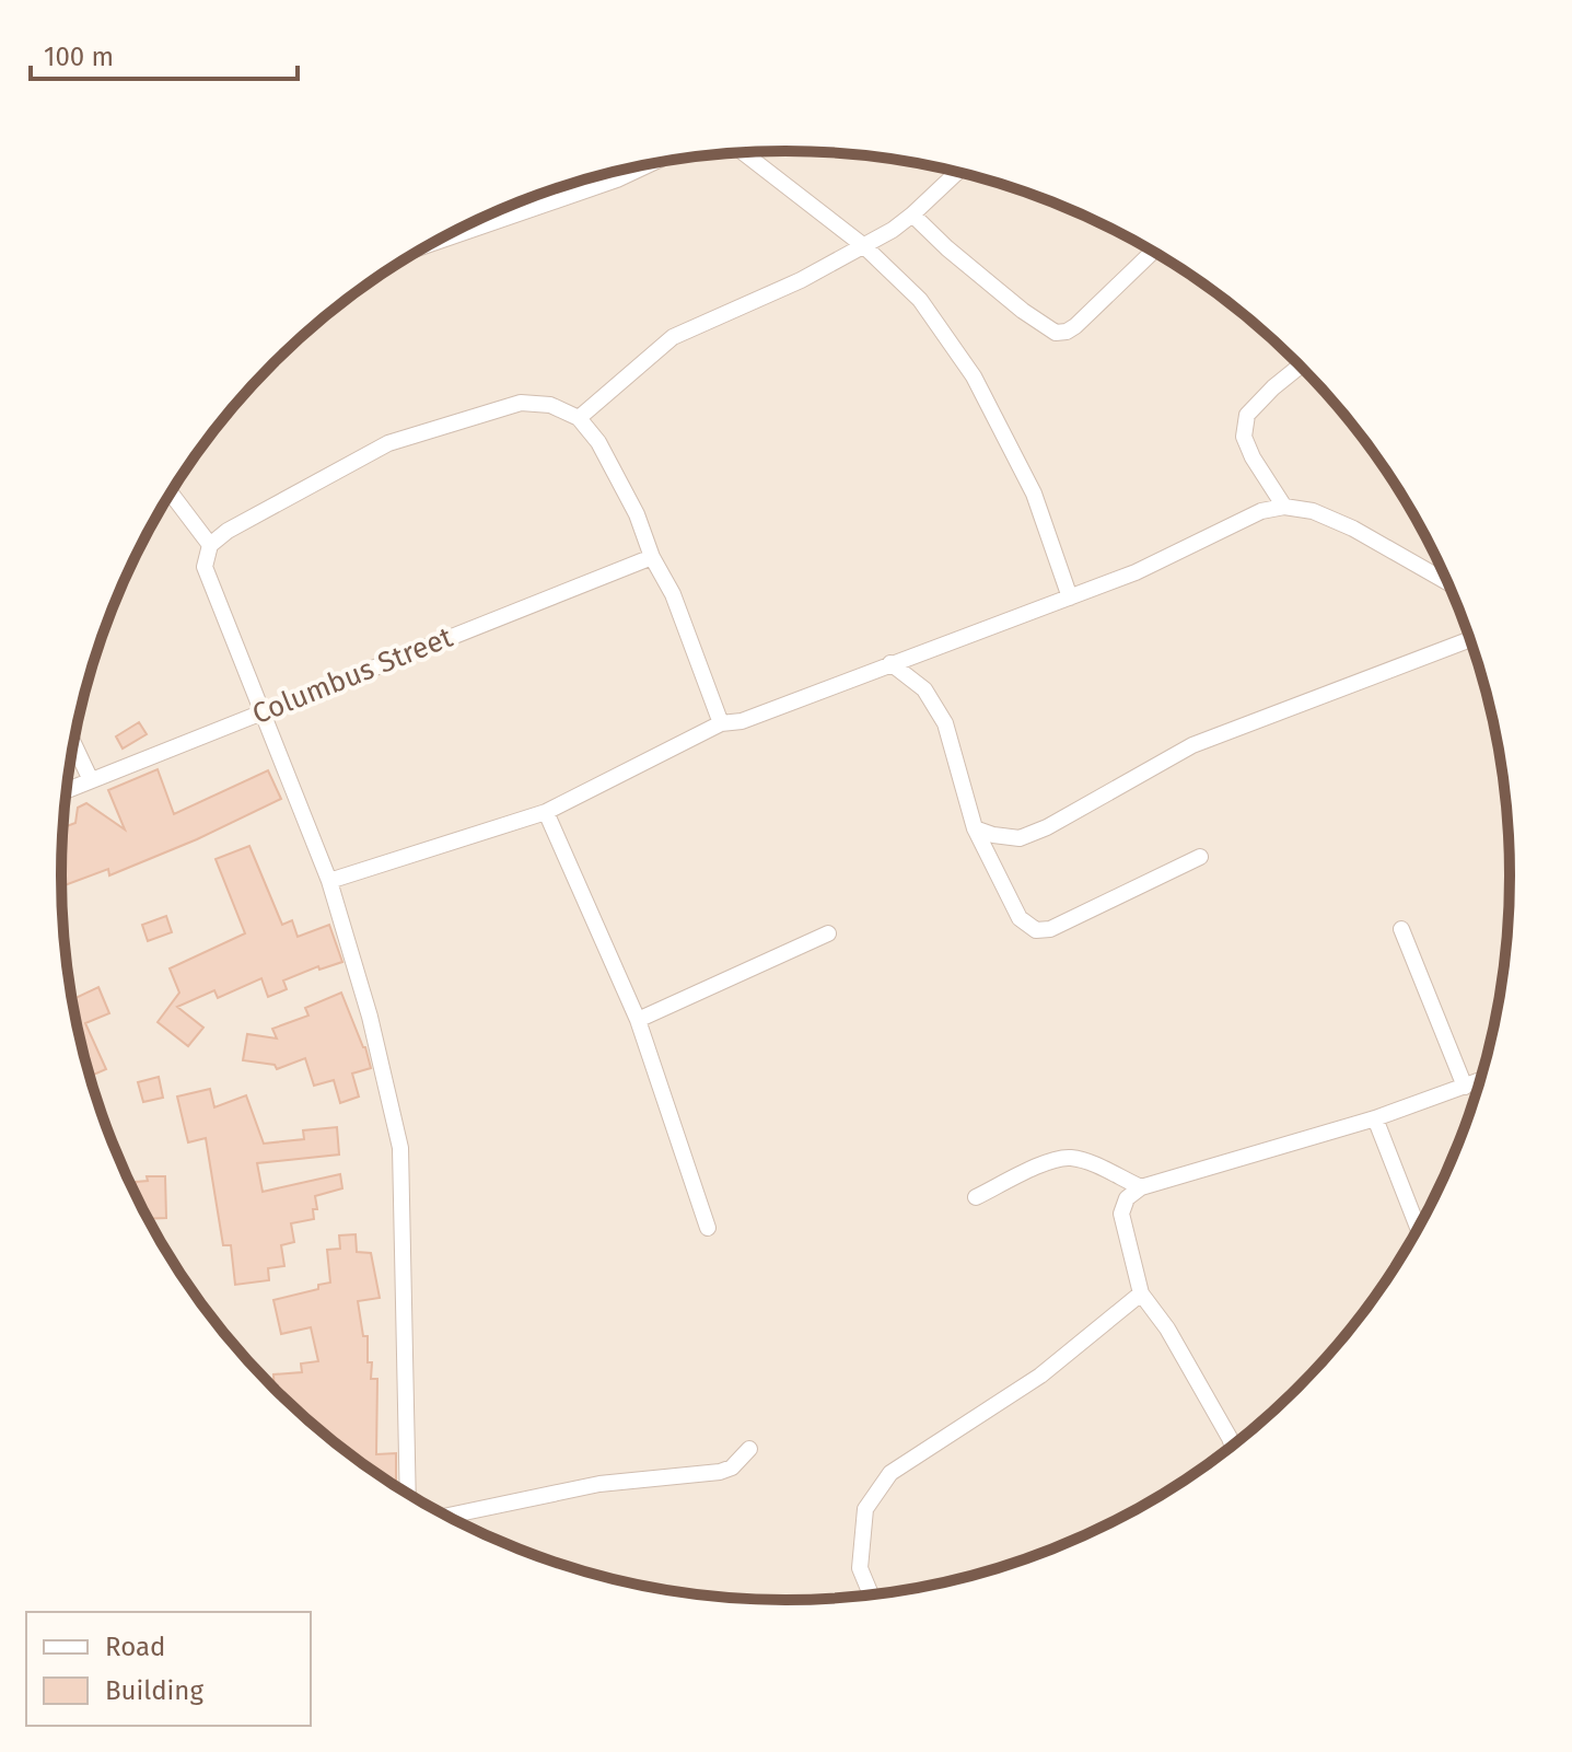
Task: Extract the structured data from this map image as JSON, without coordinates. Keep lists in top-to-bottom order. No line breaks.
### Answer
{"streets":{"street":["Columbus Street"]},"legend":["Road","Building"],"scale_bar":"100 m"}
